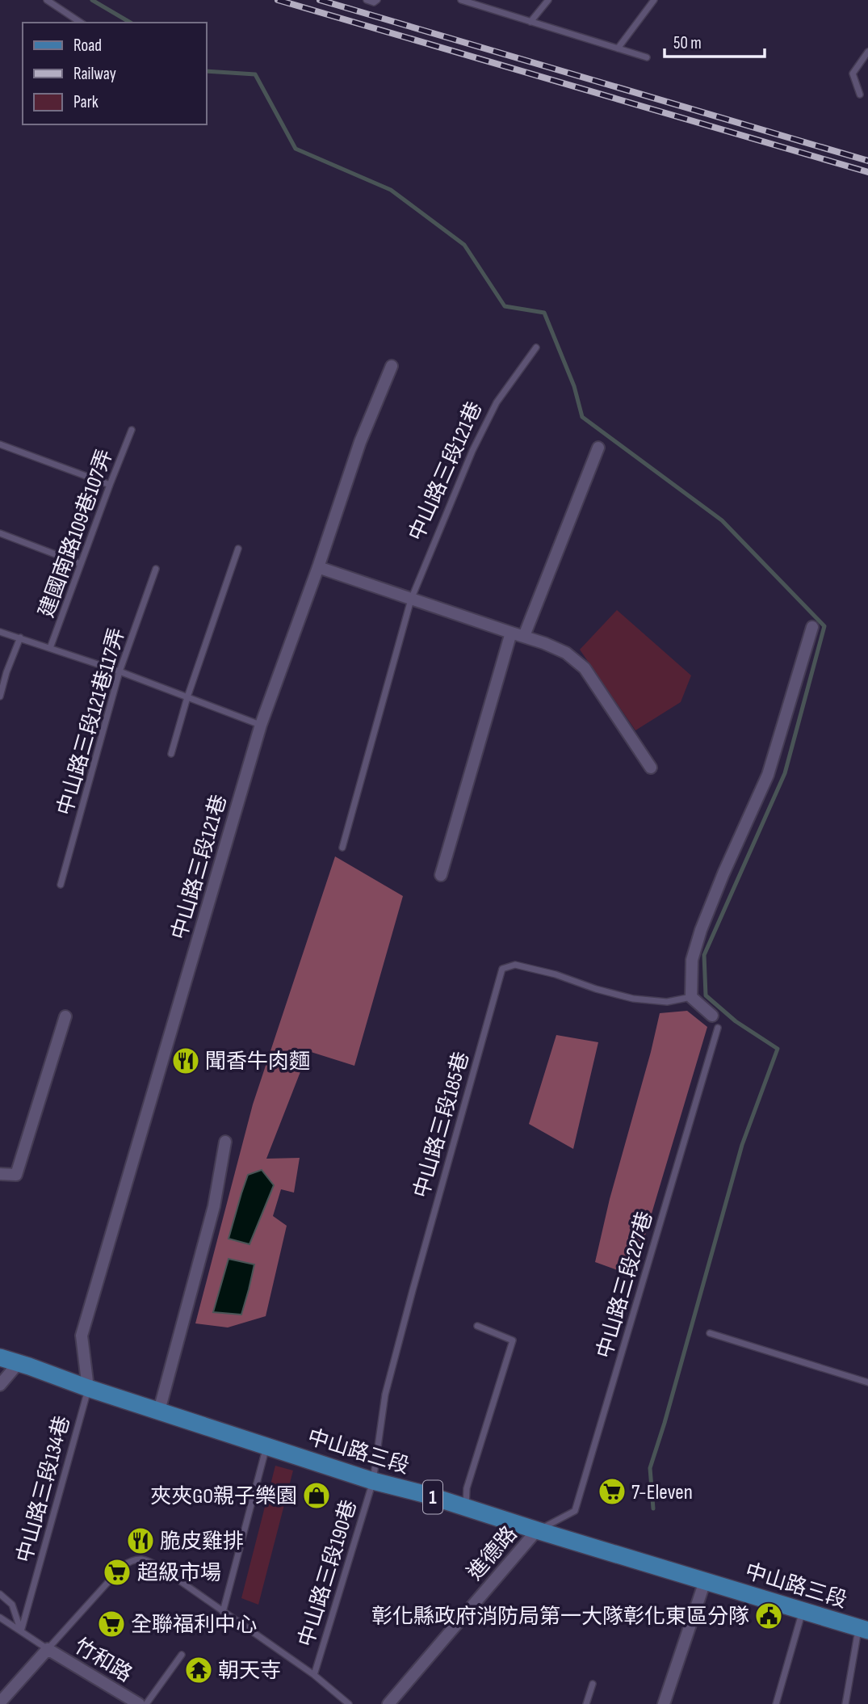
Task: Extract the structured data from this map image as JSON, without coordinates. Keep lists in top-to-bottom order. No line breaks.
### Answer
{"streets":{"main road":["中山路三段","1"],"street":["中山路三段121巷","進德路","竹和路"],"lane":["建國南路109巷107弄","中山路三段121巷117弄","中山路三段185巷","中山路三段227巷","中山路三段134巷","中山路三段190巷"]},"crossings":[["中山路三段121巷","中山路三段"],["中山路三段121巷","中山路三段134巷"],["中山路三段185巷","中山路三段"],["中山路三段185巷","中山路三段190巷"],["中山路三段227巷","中山路三段"],["中山路三段227巷","進德路"],["中山路三段","中山路三段134巷"],["中山路三段","進德路"],["中山路三段","中山路三段190巷"]],"places":{"restaurant":["聞香牛肉麵","脆皮雞排"],"supermarket":["7-Eleven","超級市場","全聯福利中心"],"shop":["夾夾GO親子樂園"],"public building":["彰化縣政府消防局第一大隊彰化東區分隊"],"temple":["朝天寺"]},"legend":["Road","Railway","Park"],"scale_bar":"50 m"}
